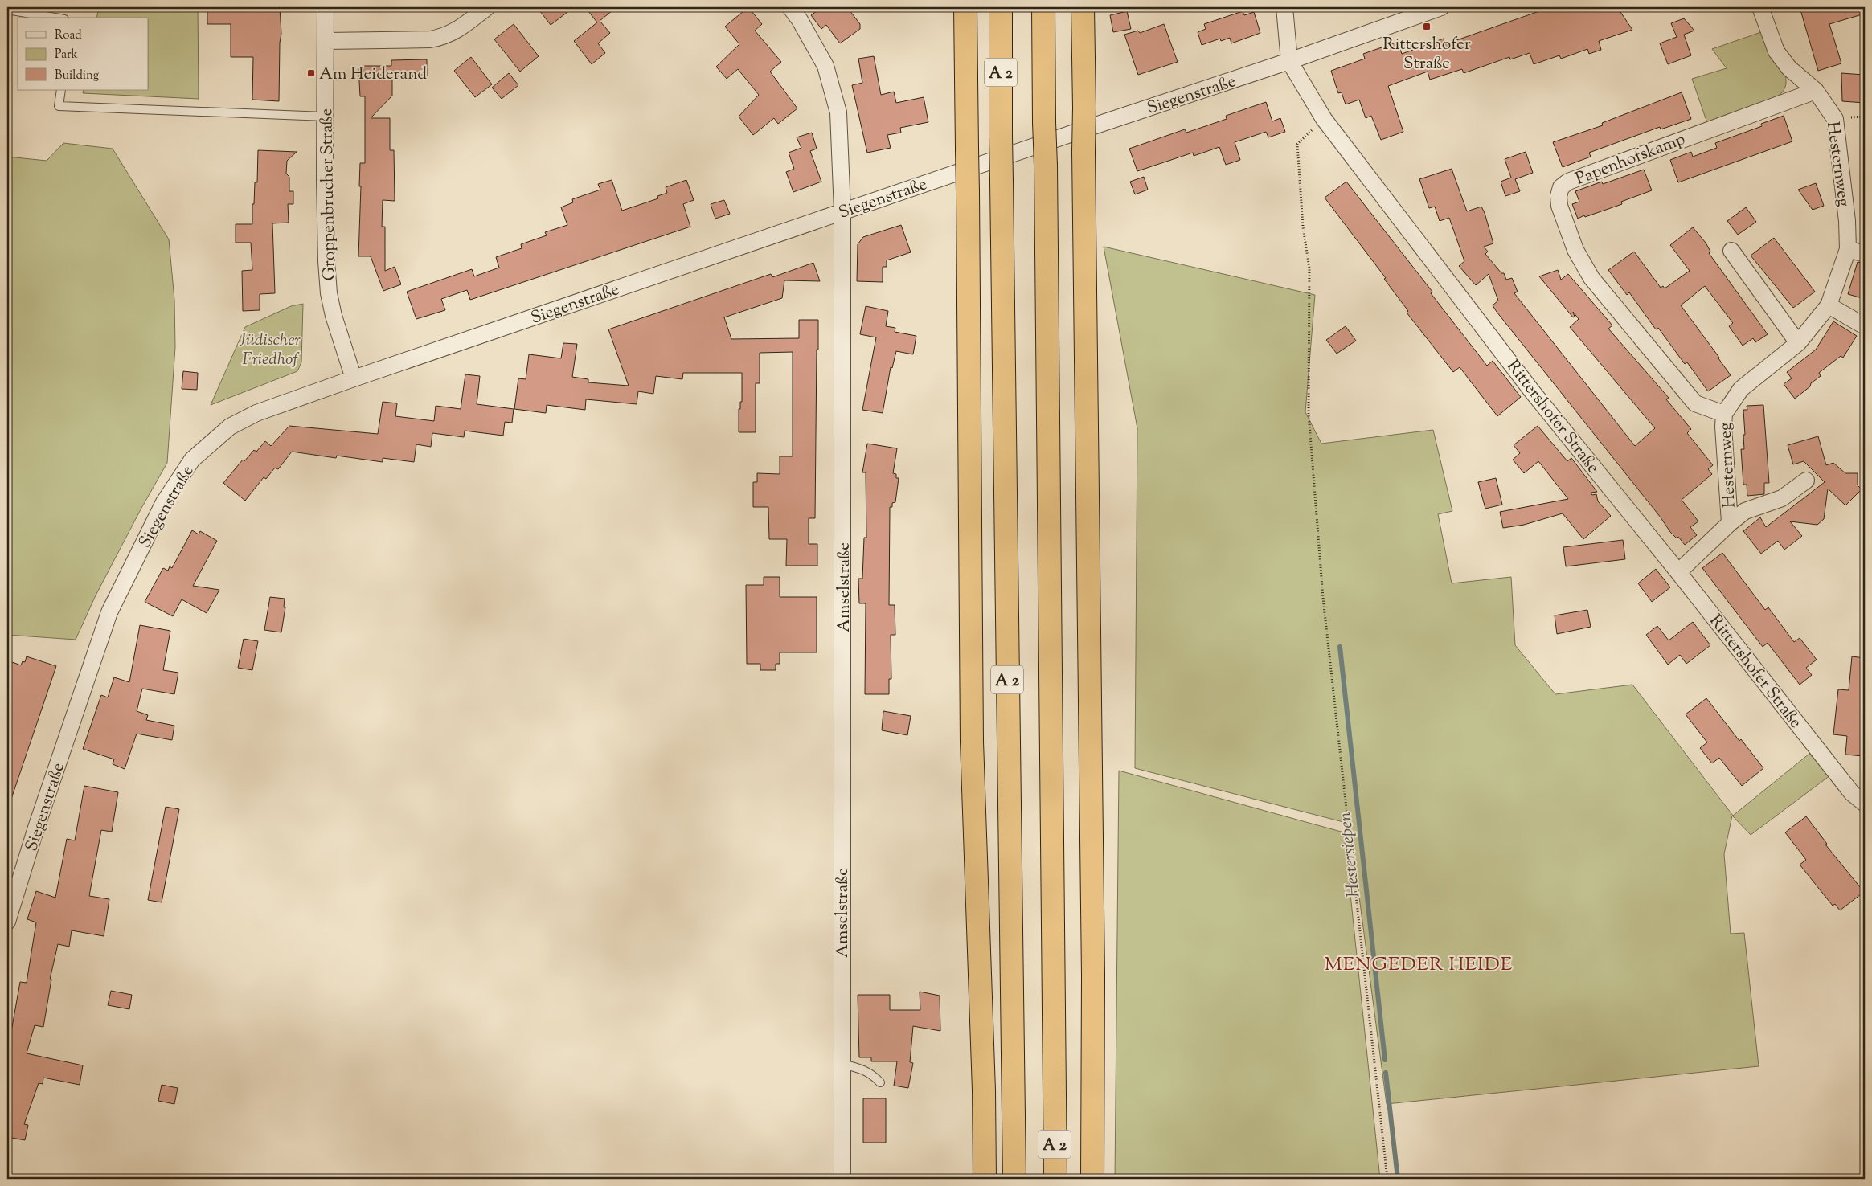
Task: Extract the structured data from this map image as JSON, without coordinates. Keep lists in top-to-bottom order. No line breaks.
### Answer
{"streets":{"highway":["A 2"],"street":["Siegenstraße","Papenhofskamp","Hesternweg","Groppenbrucher Straße","Rittershofer Straße","Amselstraße"]},"crossings":[["Siegenstraße","Groppenbrucher Straße"],["Siegenstraße","Rittershofer Straße"],["Siegenstraße","Amselstraße"],["Papenhofskamp","Hesternweg"],["Hesternweg","Rittershofer Straße"]],"districts":["MENGEDER HEIDE"],"water":["Hestersiepen"],"parks":["Jüdischer Friedhof"],"places":{"transit":["Rittershofer Straße","Am Heiderand"]},"legend":["Road","Park","Building"]}
